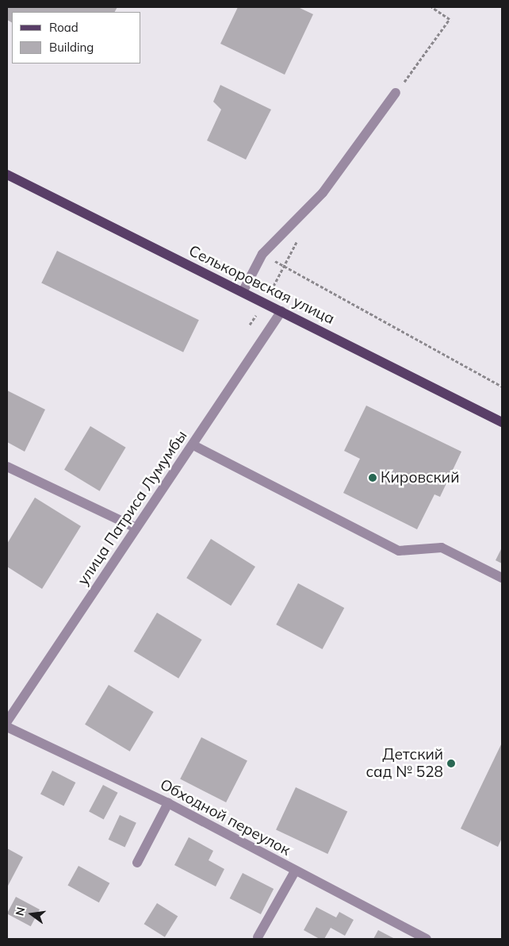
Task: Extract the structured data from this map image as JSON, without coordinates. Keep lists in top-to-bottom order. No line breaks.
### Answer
{"streets":{"main road":["Селькоровская улица"],"street":["улица Патриса Лумумбы","Обходной переулок"]},"crossings":[["Селькоровская улица","улица Патриса Лумумбы"]],"places":["Кировский","Детский сад № 528"],"legend":["Road","Building"],"north":"left"}
